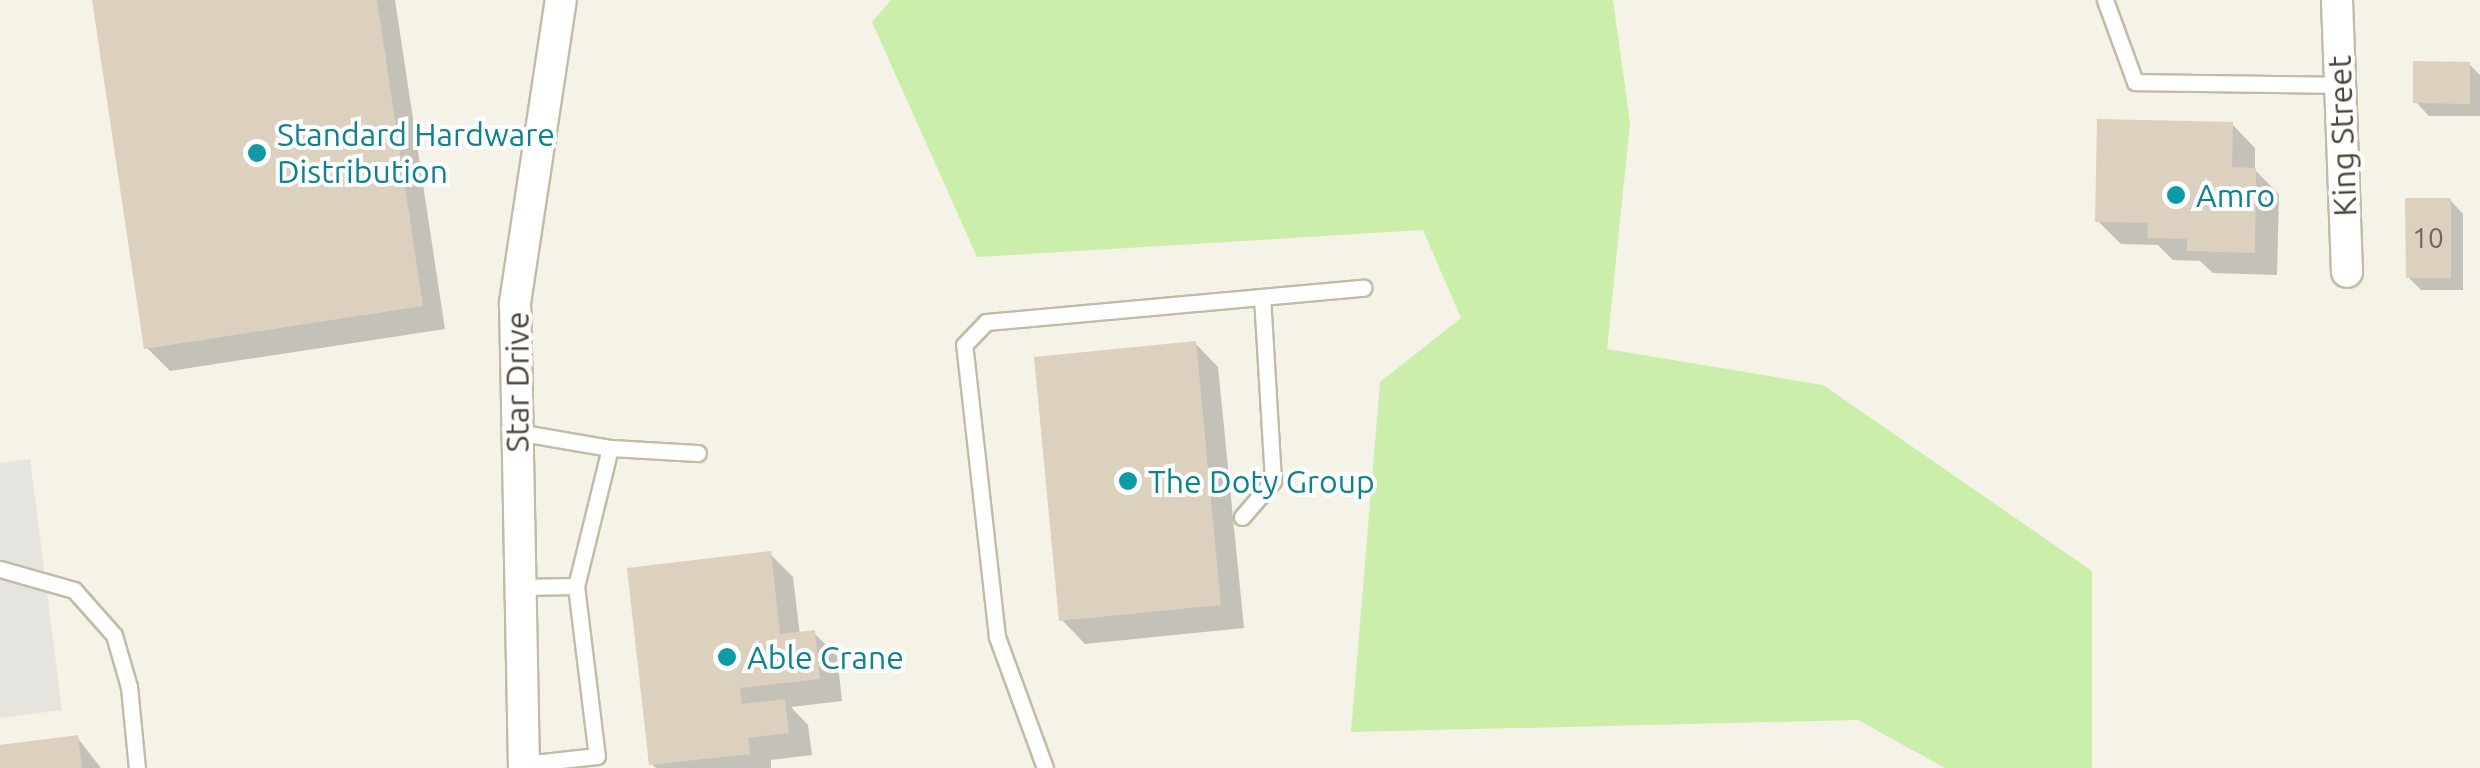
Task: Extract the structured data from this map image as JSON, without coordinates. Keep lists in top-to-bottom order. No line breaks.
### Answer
{"streets":{"street":["King Street","Star Drive"]},"places":["Standard Hardware Distribution","Amro","The Doty Group","Able Crane"],"house_numbers":["10"]}
